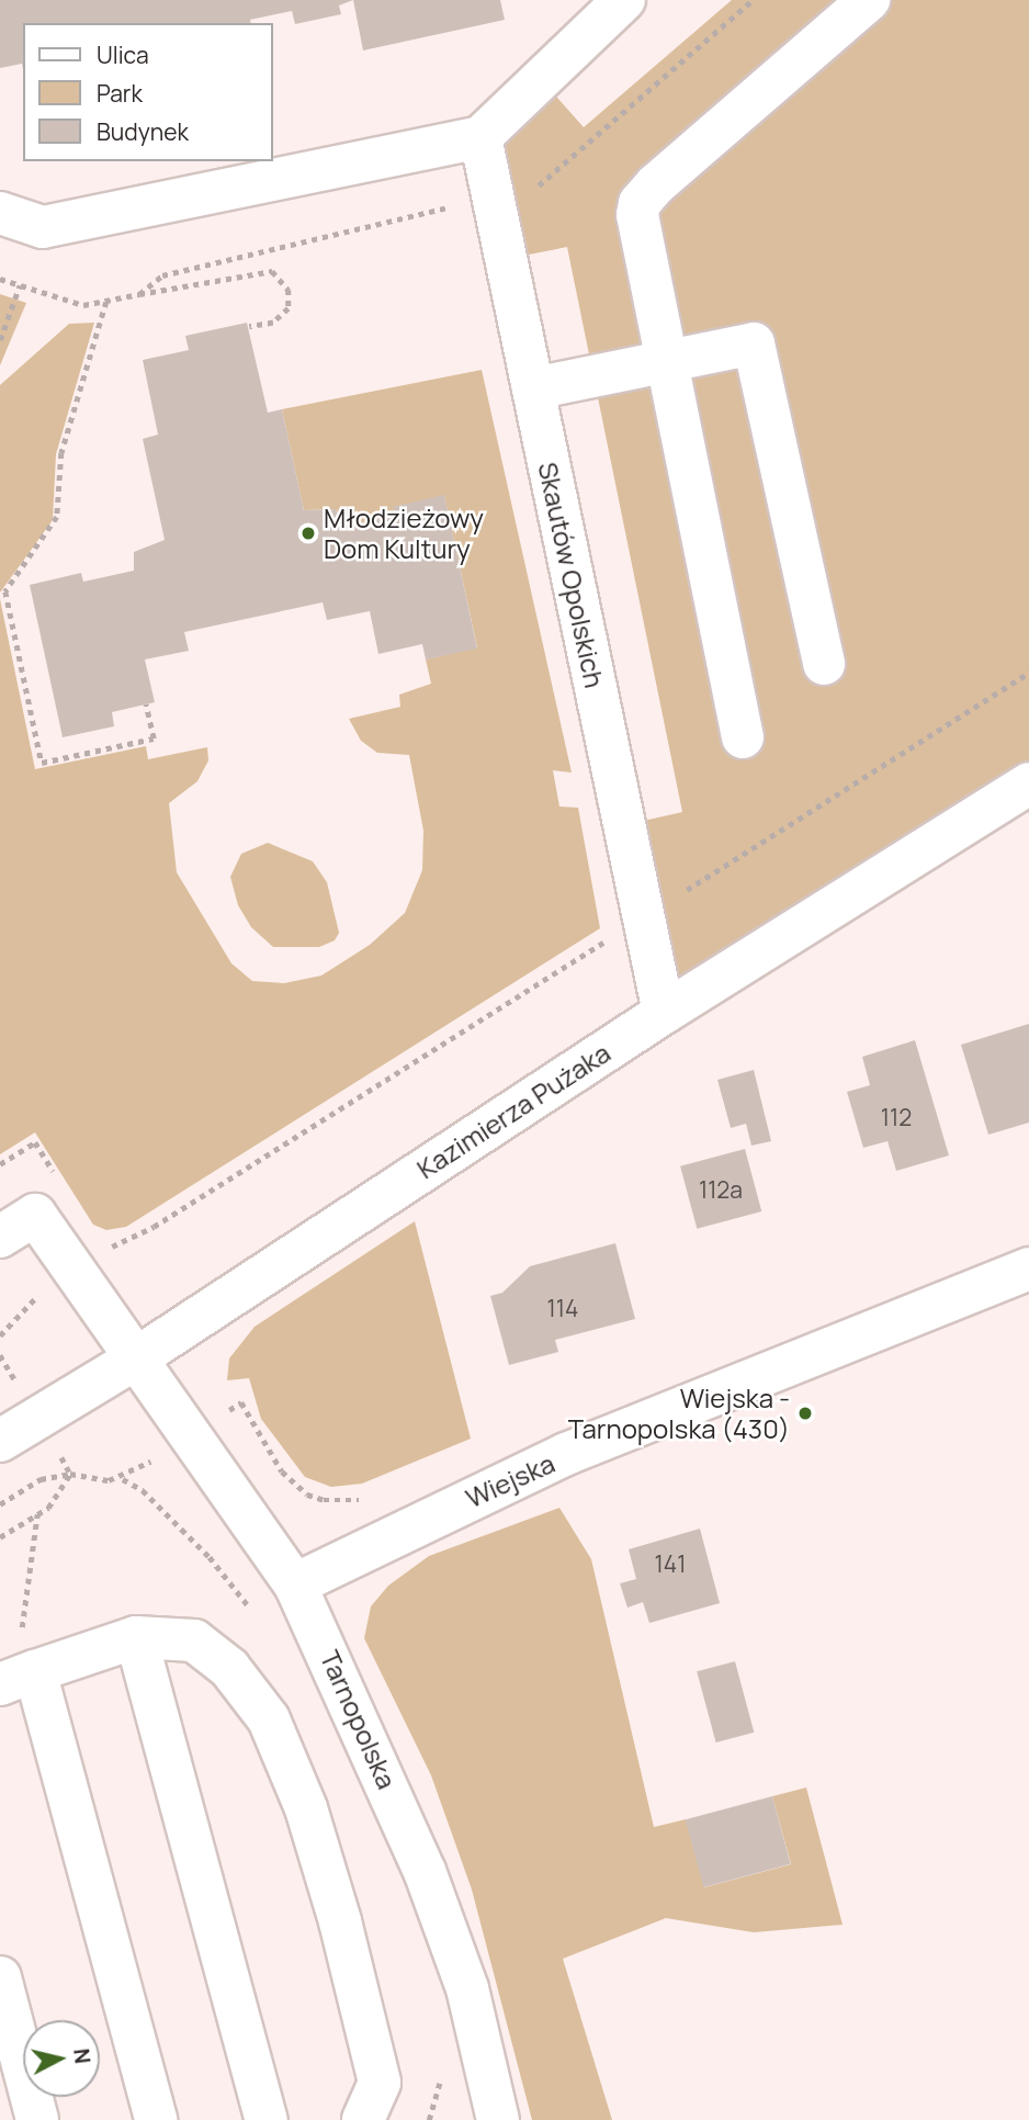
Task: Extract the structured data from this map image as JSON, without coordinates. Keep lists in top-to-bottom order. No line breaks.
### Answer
{"streets":{"street":["Skautów Opolskich","Kazimierza Pużaka","Wiejska","Tarnopolska"]},"crossings":[["Skautów Opolskich","Kazimierza Pużaka"],["Kazimierza Pużaka","Tarnopolska"],["Wiejska","Tarnopolska"]],"places":["Młodzieżowy Dom Kultury","Wiejska - Tarnopolska (430)"],"house_numbers":["112","112a","114","141"],"legend":["Ulica","Park","Budynek"],"north":"right"}
